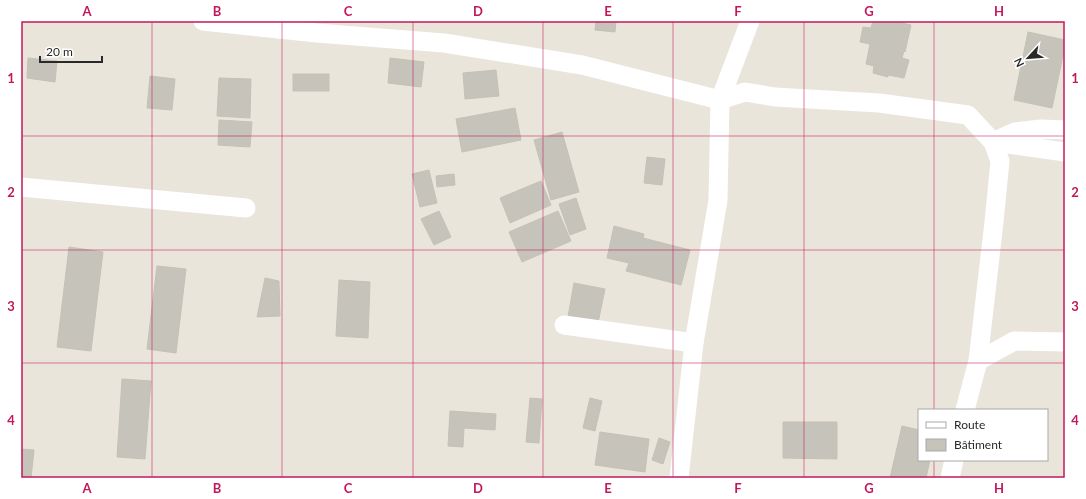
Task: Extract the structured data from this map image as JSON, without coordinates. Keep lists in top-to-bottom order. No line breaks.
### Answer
{"legend":["Route","Bâtiment"],"scale_bar":"20 m","north":"bottom left","grid":{"columns":["A","B","C","D","E","F","G","H"],"rows":["1","2","3","4"]}}
